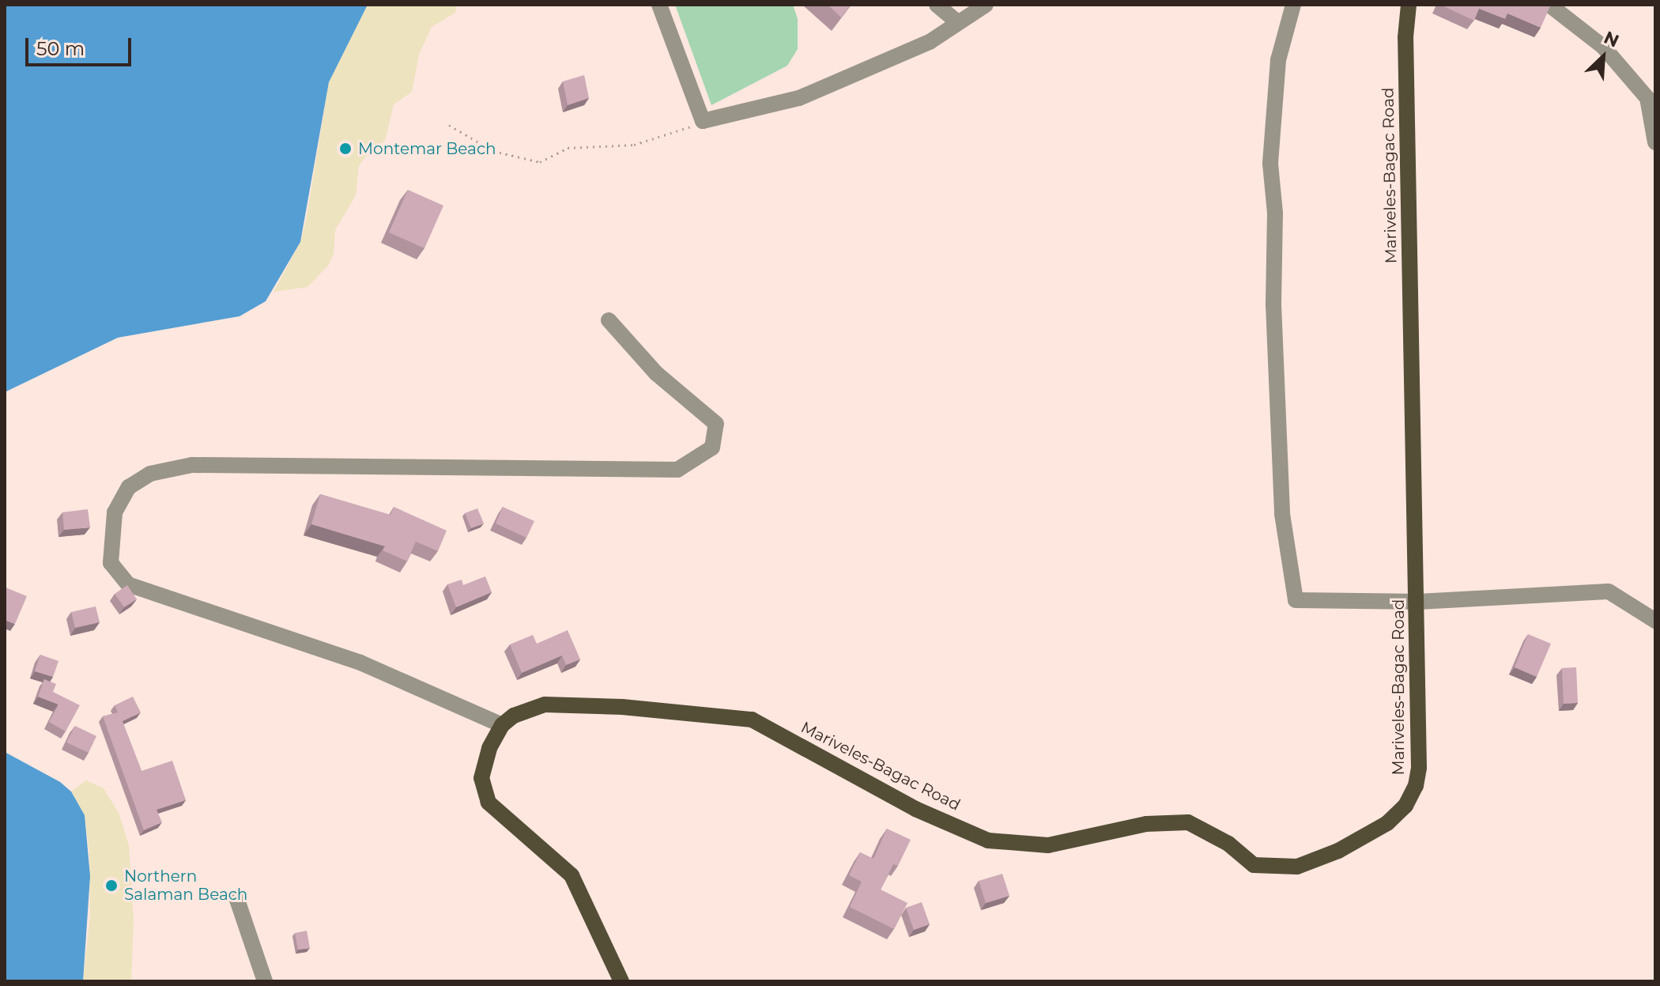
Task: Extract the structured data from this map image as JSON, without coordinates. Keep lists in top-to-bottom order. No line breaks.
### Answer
{"streets":{"main road":["Mariveles-Bagac Road"]},"places":["Montemar Beach","Northern Salaman Beach"],"scale_bar":"50 m","north":"top right"}
